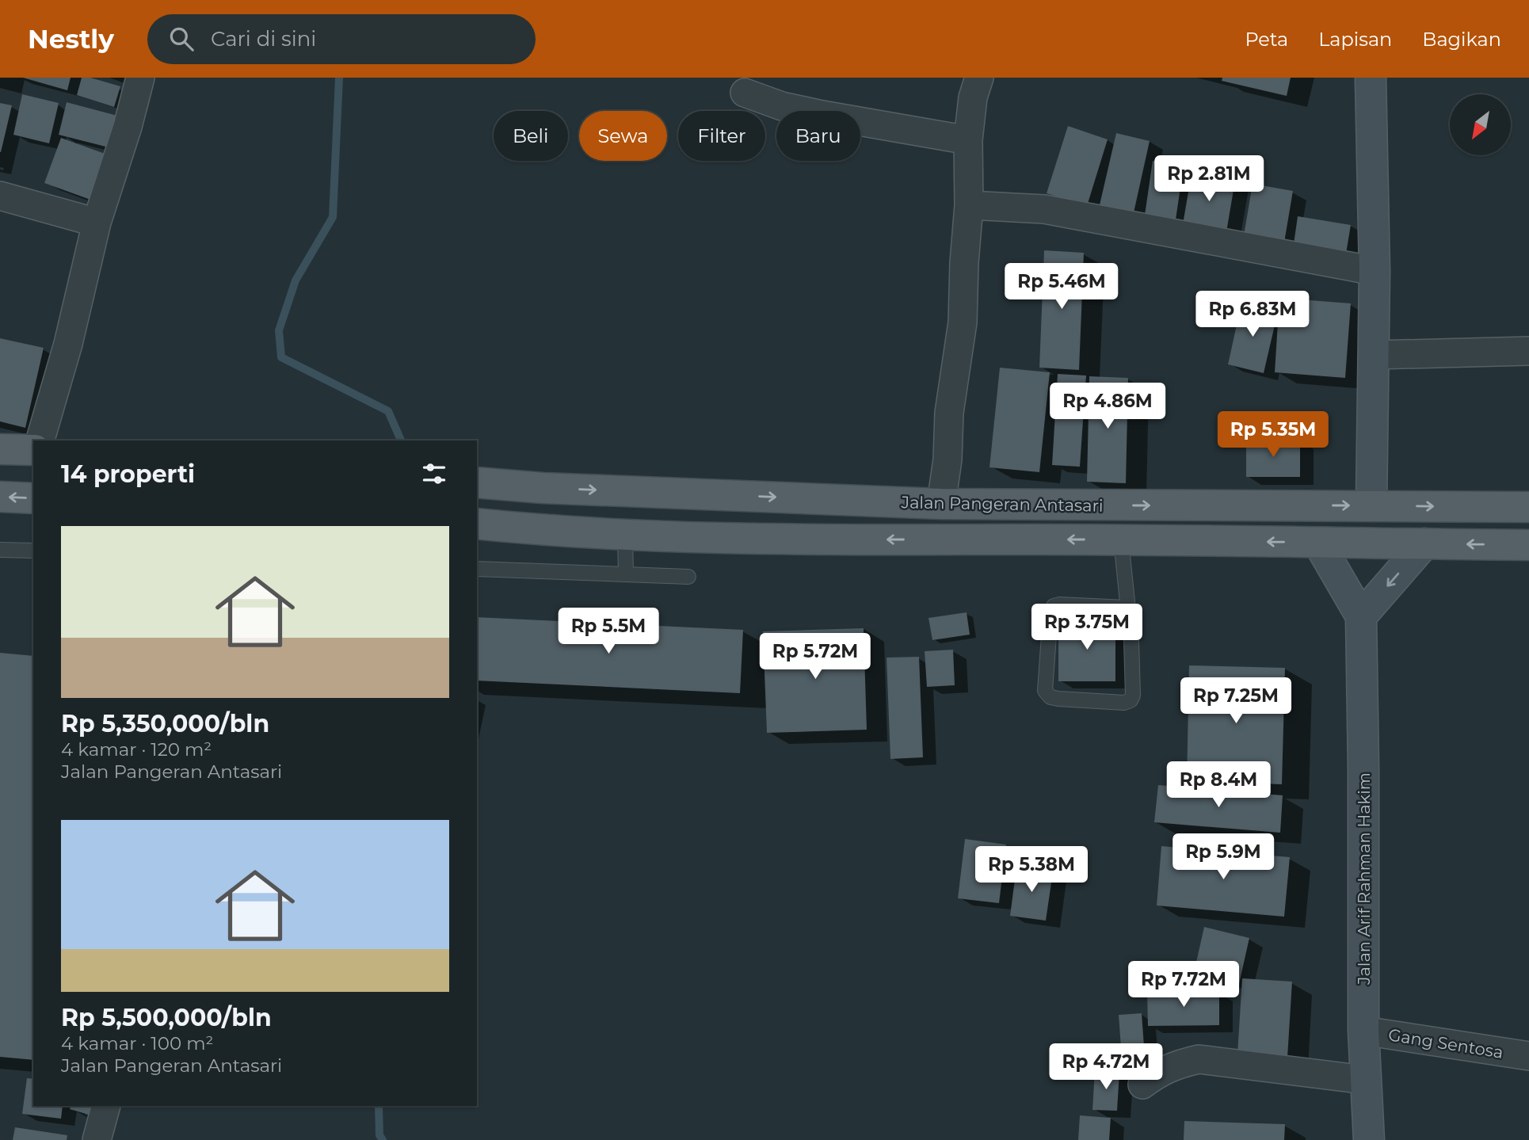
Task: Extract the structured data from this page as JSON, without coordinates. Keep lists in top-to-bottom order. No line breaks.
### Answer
{"streets":{"main road":["Jalan Pangeran Antasari"],"street":["Jalan Arif Rahman Hakim","Gang Sentosa"]},"crossings":[["Jalan Pangeran Antasari","Jalan Arif Rahman Hakim"],["Jalan Arif Rahman Hakim","Gang Sentosa"]],"north":"bottom left","page":{"header":"Nestly","search":"Cari di sini","nav":["Peta","Lapisan","Bagikan"],"chip":["Beli","Sewa","Filter","Baru"],"price":["Rp 2.81M","Rp 5.46M","Rp 6.83M","Rp 4.86M","Rp 5.35M","Rp 3.75M","Rp 5.5M","Rp 5.72M","Rp 7.25M","Rp 8.4M","Rp 5.9M","Rp 5.38M","Rp 7.72M","Rp 4.72M"],"heading":"14 properti","list":[{"name":"Rp 5,350,000/bln","note":"4 kamar · 120 m² · Jalan Pangeran Antasari"},{"name":"Rp 5,500,000/bln","note":"4 kamar · 100 m² · Jalan Pangeran Antasari"}]}}
